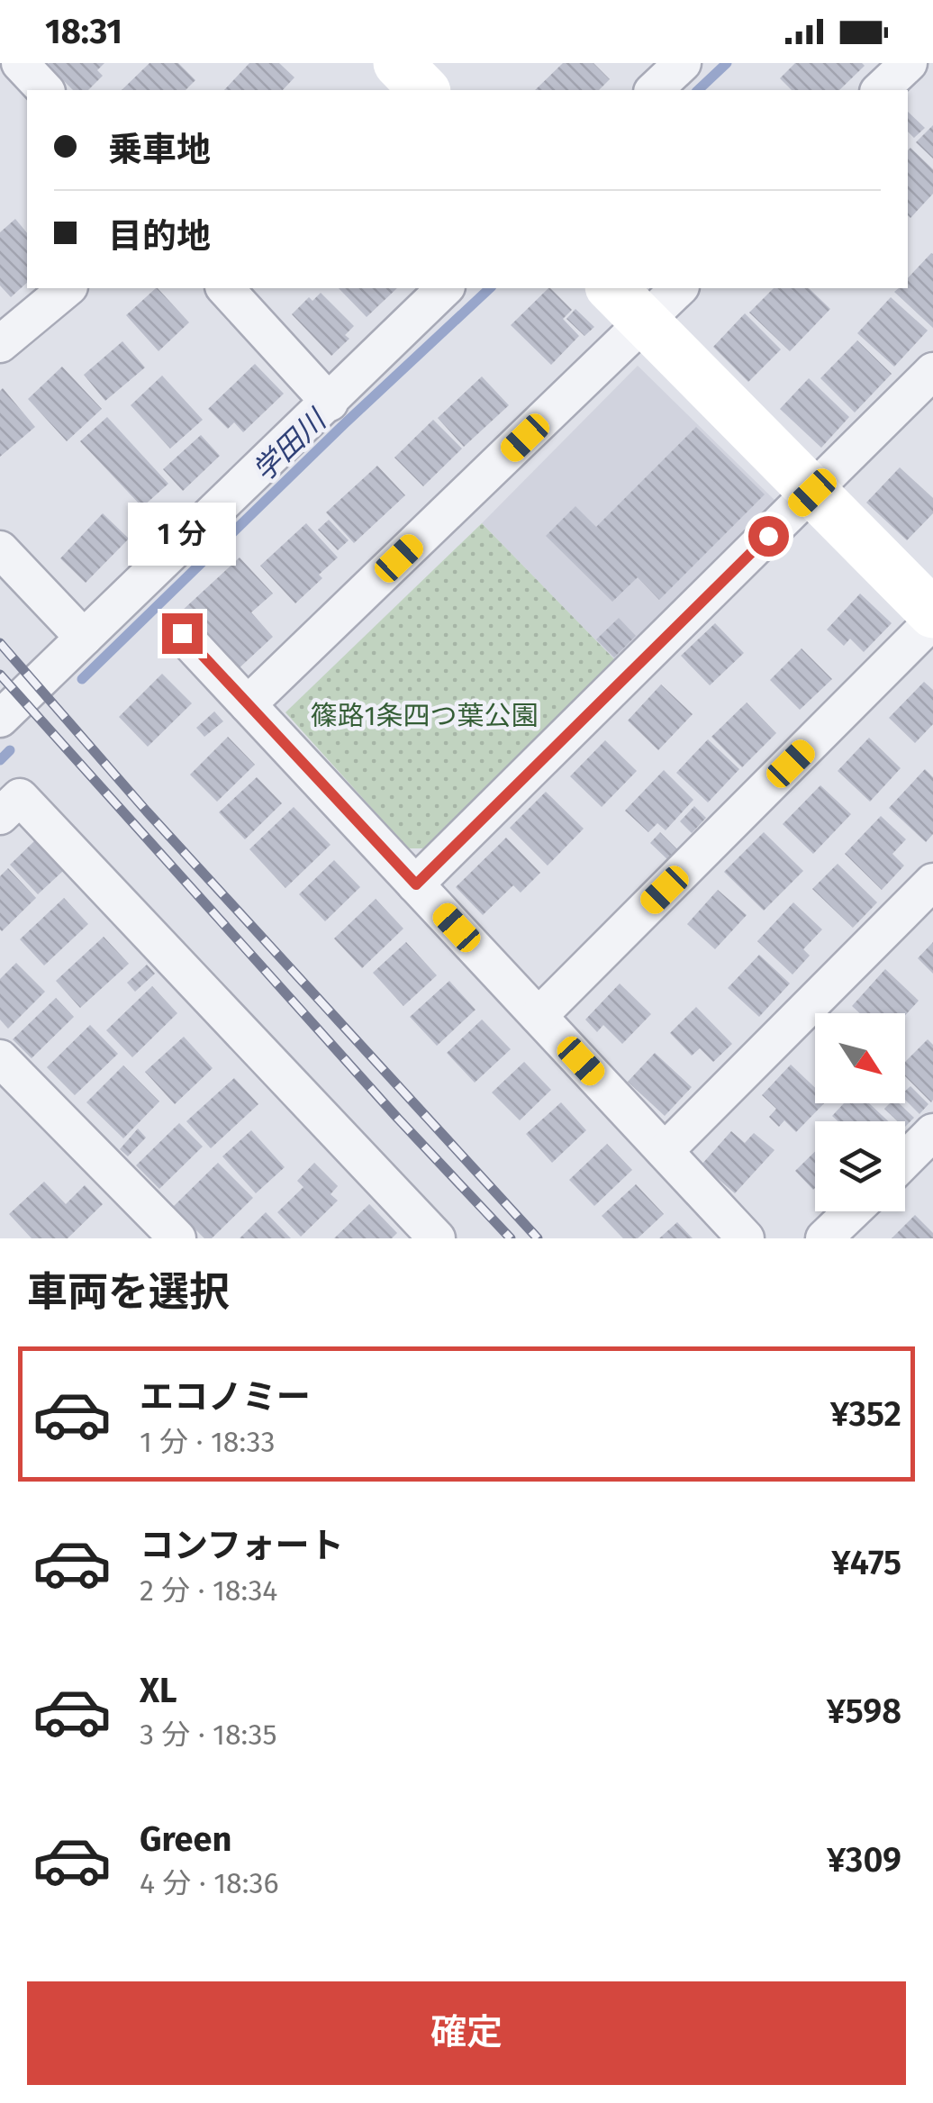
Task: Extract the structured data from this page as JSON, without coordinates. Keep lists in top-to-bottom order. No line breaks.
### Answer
{"water":["学田川"],"parks":["篠路1条四つ葉公園"],"north":"bottom right","page":{"status":"18:31","banner":["乗車地","目的地"],"bubble":"1 分","heading":"車両を選択","list":[{"name":"エコノミー","note":"1 分 · 18:33","value":"¥352"},{"name":"コンフォート","note":"2 分 · 18:34","value":"¥475"},{"name":"XL","note":"3 分 · 18:35","value":"¥598"},{"name":"Green","note":"4 分 · 18:36","value":"¥309"}],"buttons":"確定"}}
